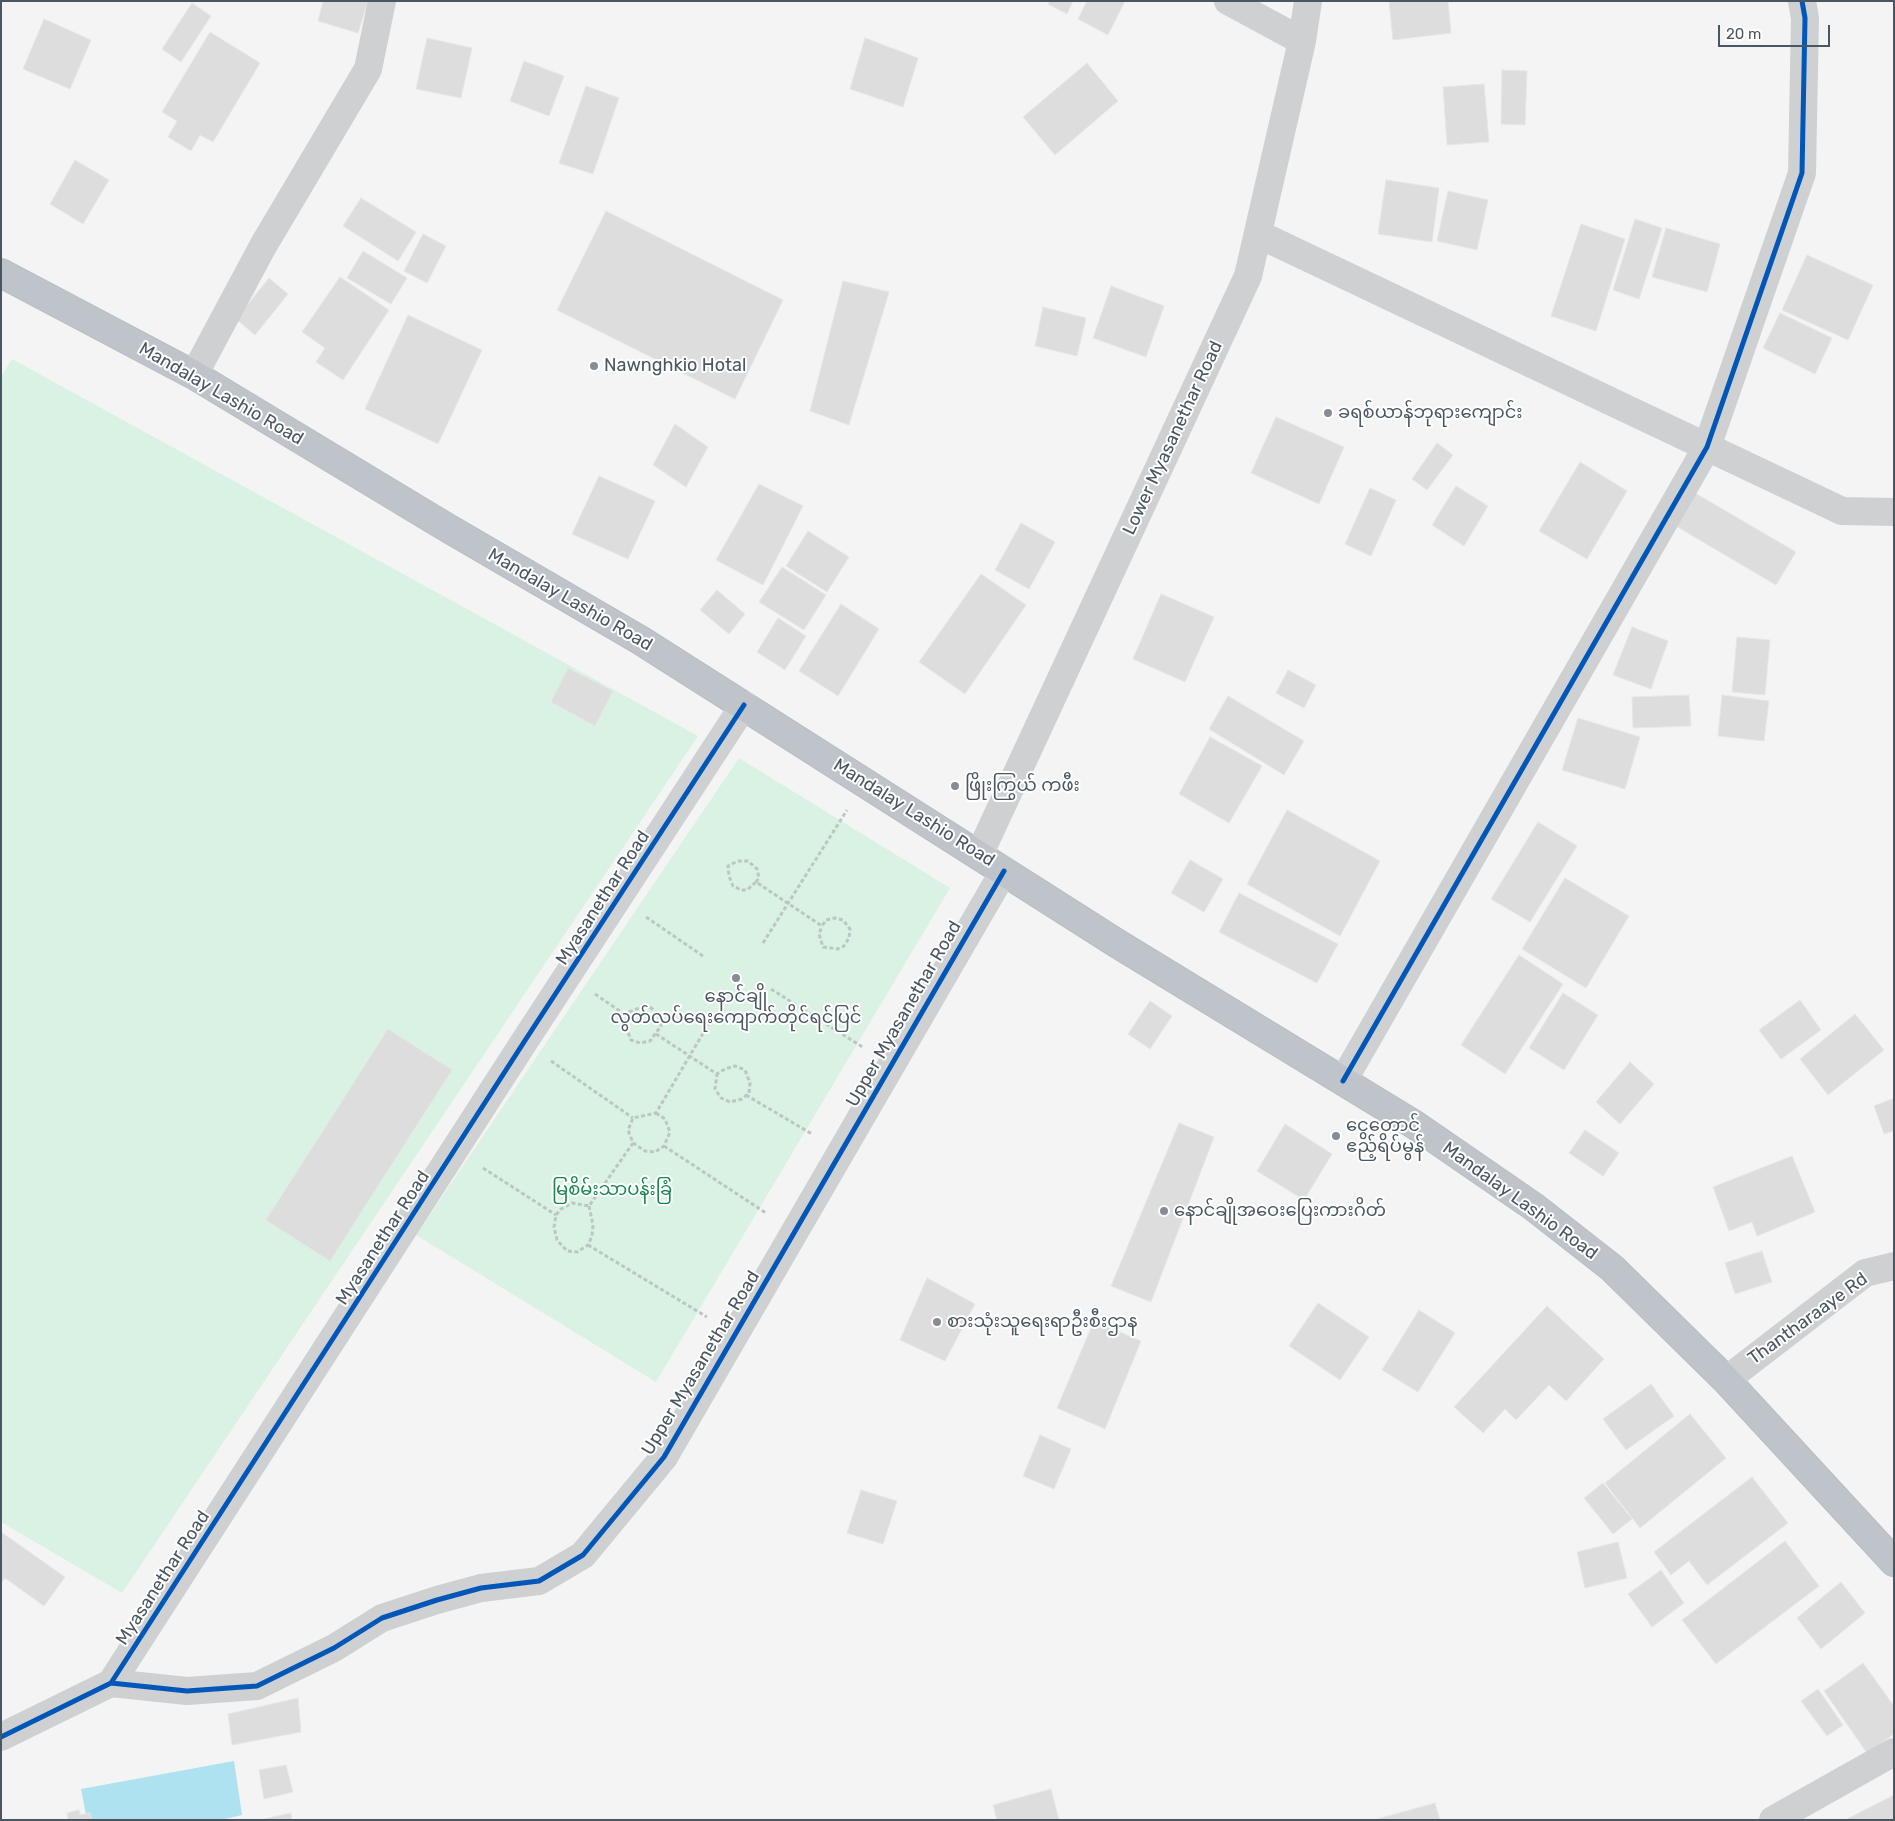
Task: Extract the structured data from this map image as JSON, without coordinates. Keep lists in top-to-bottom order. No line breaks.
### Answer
{"streets":{"highway":["Mandalay Lashio Road"],"street":["Lower Myasanethar Road","Myasanethar Road","Upper Myasanethar Road","Thantharaaye Rd"]},"crossings":[["Mandalay Lashio Road","Lower Myasanethar Road"],["Mandalay Lashio Road","Myasanethar Road"],["Mandalay Lashio Road","Upper Myasanethar Road"],["Mandalay Lashio Road","Thantharaaye Rd"],["Myasanethar Road","Upper Myasanethar Road"]],"parks":["မြစိမ်းသာပန်းခြံ"],"places":["Nawnghkio Hotal","ခရစ်ယာန်ဘုရားကျောင်း","ဖြိုးကြွယ် ကဖီး","နောင်ချို လွတ်လပ်ရေးကျောက်တိုင်ရင်ပြင်","ငွေတောင် ဧည့်ရိပ်မွန်","နောင်ချိုအဝေးပြေးကားဂိတ်","စားသုံးသူရေးရာဦးစီးဌာန"],"scale_bar":"20 m"}
